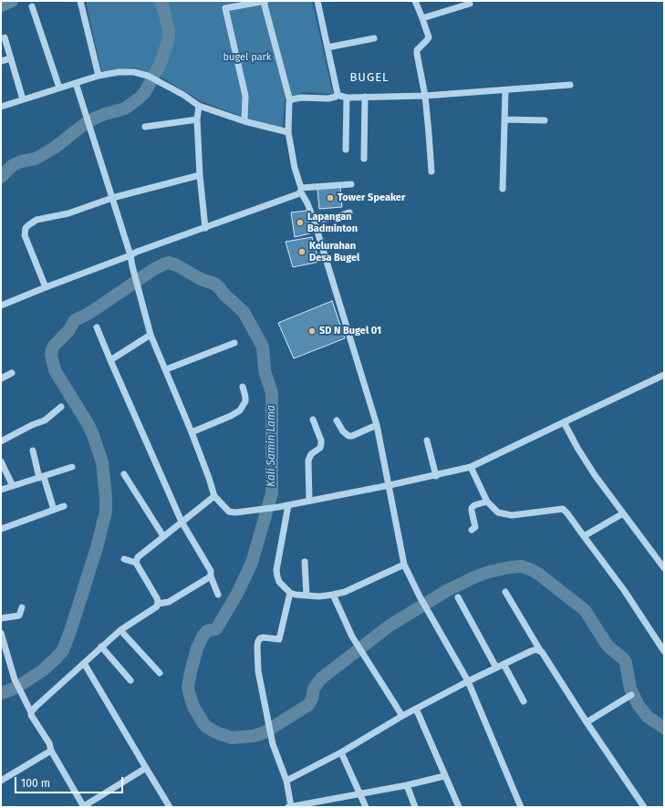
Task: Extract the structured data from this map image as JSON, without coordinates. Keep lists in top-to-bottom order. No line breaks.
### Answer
{"districts":["BUGEL"],"water":["Kali Samin Lama"],"parks":["bugel park"],"places":["Tower Speaker","Lapangan Badminton","Kelurahan Desa Bugel","SD N Bugel 01"],"scale_bar":"100 m"}
